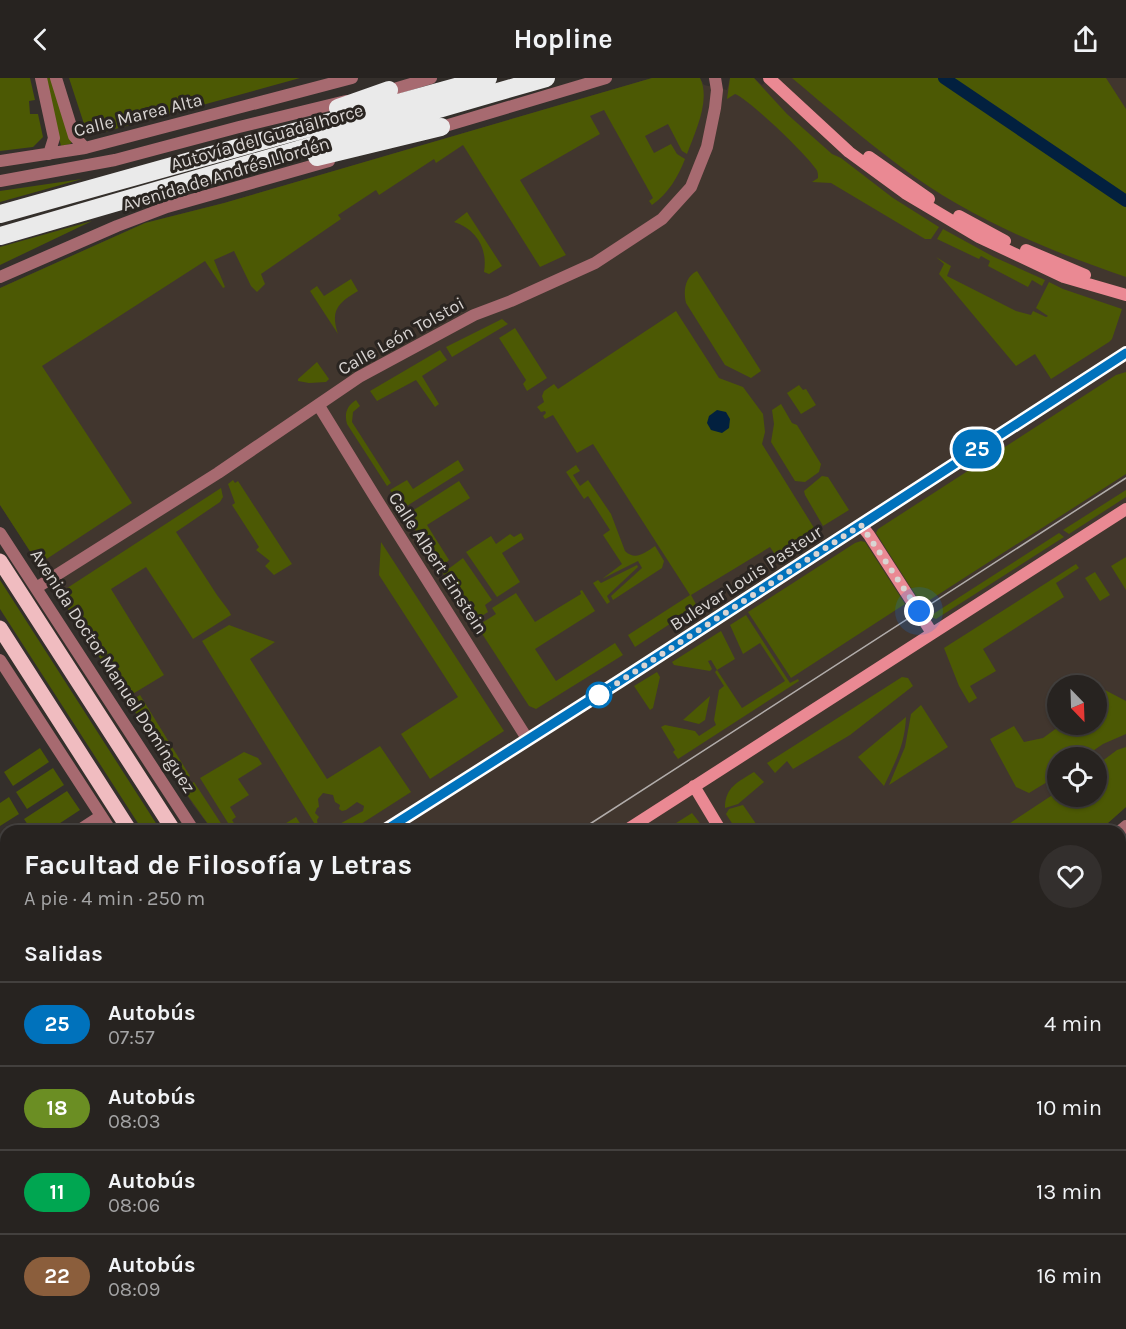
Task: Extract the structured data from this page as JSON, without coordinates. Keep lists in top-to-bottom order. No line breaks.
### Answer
{"streets":{"highway":["Autovía del Guadalhorce"],"main road":["Avenida Doctor Manuel Domínguez"],"street":["Calle Marea Alta","Avenida de Andrés Llordén","Calle León Tolstoi","Calle Albert Einstein","Bulevar Louis Pasteur"]},"crossings":[["Calle León Tolstoi","Calle Albert Einstein"],["Calle León Tolstoi","Avenida Doctor Manuel Domínguez"],["Calle Albert Einstein","Bulevar Louis Pasteur"]],"lines":["bus line 25"],"north":"bottom right","page":{"header":"Hopline","on_map":"25","heading":[["Facultad de Filosofía y Letras","A pie · 4 min · 250 m"],"Salidas"],"list":[{"mark":"25","name":"Autobús","note":"07:57","value":"4 min"},{"mark":"18","name":"Autobús","note":"08:03","value":"10 min"},{"mark":"11","name":"Autobús","note":"08:06","value":"13 min"},{"mark":"22","name":"Autobús","note":"08:09","value":"16 min"}]}}
